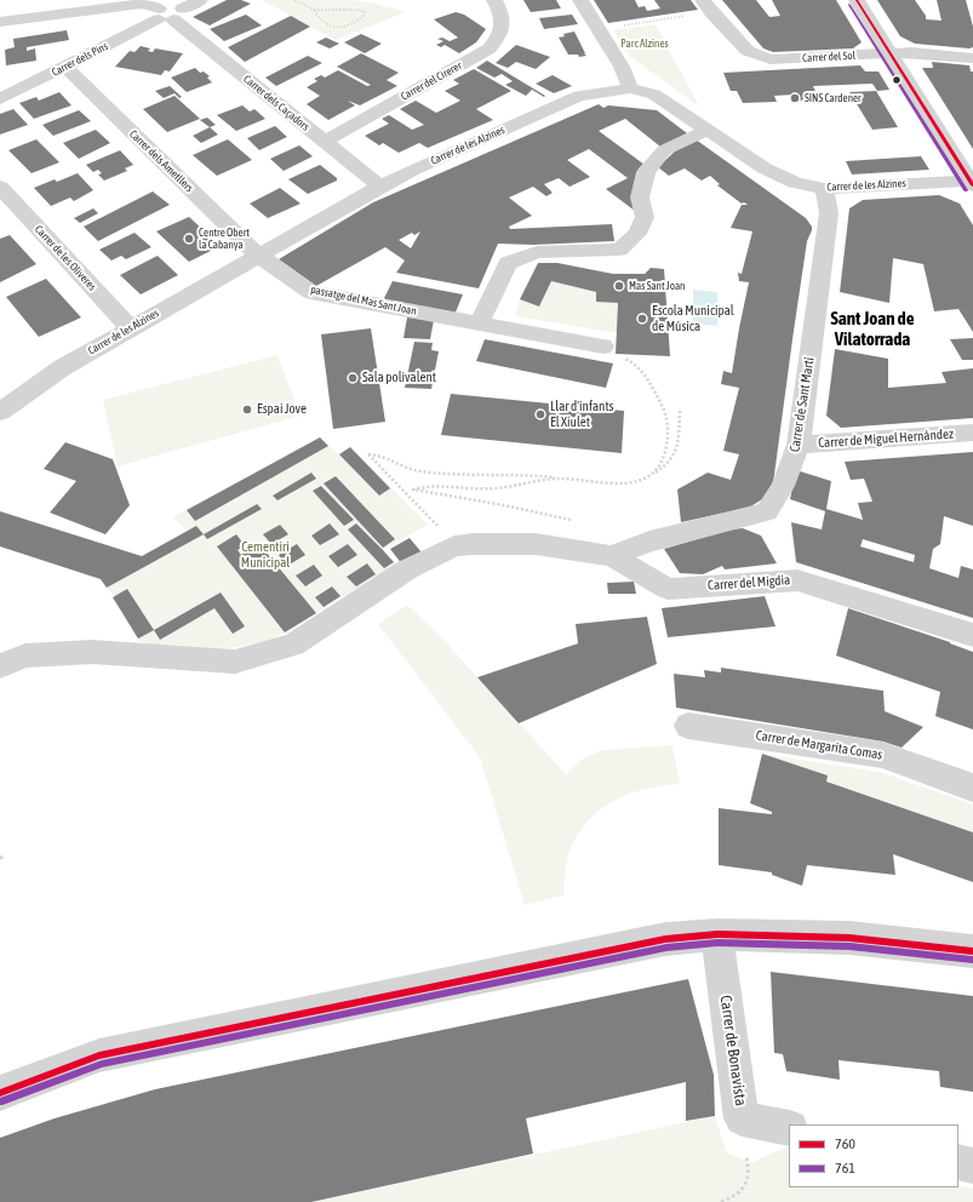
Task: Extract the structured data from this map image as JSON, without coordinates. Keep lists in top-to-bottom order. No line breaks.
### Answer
{"streets":{"street":["Carrer del Sol","Carrer dels Pins","Carrer del Cirerer","Carrer dels Caçadors","Carrer de les Alzines","Carrer dels Ametllers","Carrer de les Oliveres","passatge del Mas Sant Joan","Carrer de Sant Martí","Carrer de Miguel Hernández","Carrer del Migdia","Carrer de Margarita Comas","Carrer de Bonavista"]},"crossings":[["Carrer dels Pins","Carrer dels Caçadors"],["Carrer dels Pins","Carrer dels Ametllers"],["Carrer del Cirerer","Carrer dels Caçadors"],["Carrer dels Caçadors","Carrer de les Alzines"],["Carrer de les Alzines","Carrer dels Ametllers"],["Carrer de les Alzines","Carrer de les Oliveres"],["Carrer de les Alzines","passatge del Mas Sant Joan"],["Carrer de les Alzines","Carrer de Sant Martí"],["Carrer dels Ametllers","passatge del Mas Sant Joan"],["Carrer de Sant Martí","Carrer de Miguel Hernández"],["Carrer de Sant Martí","Carrer del Migdia"]],"districts":["Sant Joan de Vilatorrada"],"parks":["Parc Alzines","Cementiri Municipal"],"places":["SINS Cardener","Centre Obert la Cabanya","Mas Sant Joan","Escola Municipal de Música","Sala polivalent","Espai Jove","Llar d'infants El Xiulet"],"lines":["transit line 760","transit line 761"],"legend":["760","761"]}
